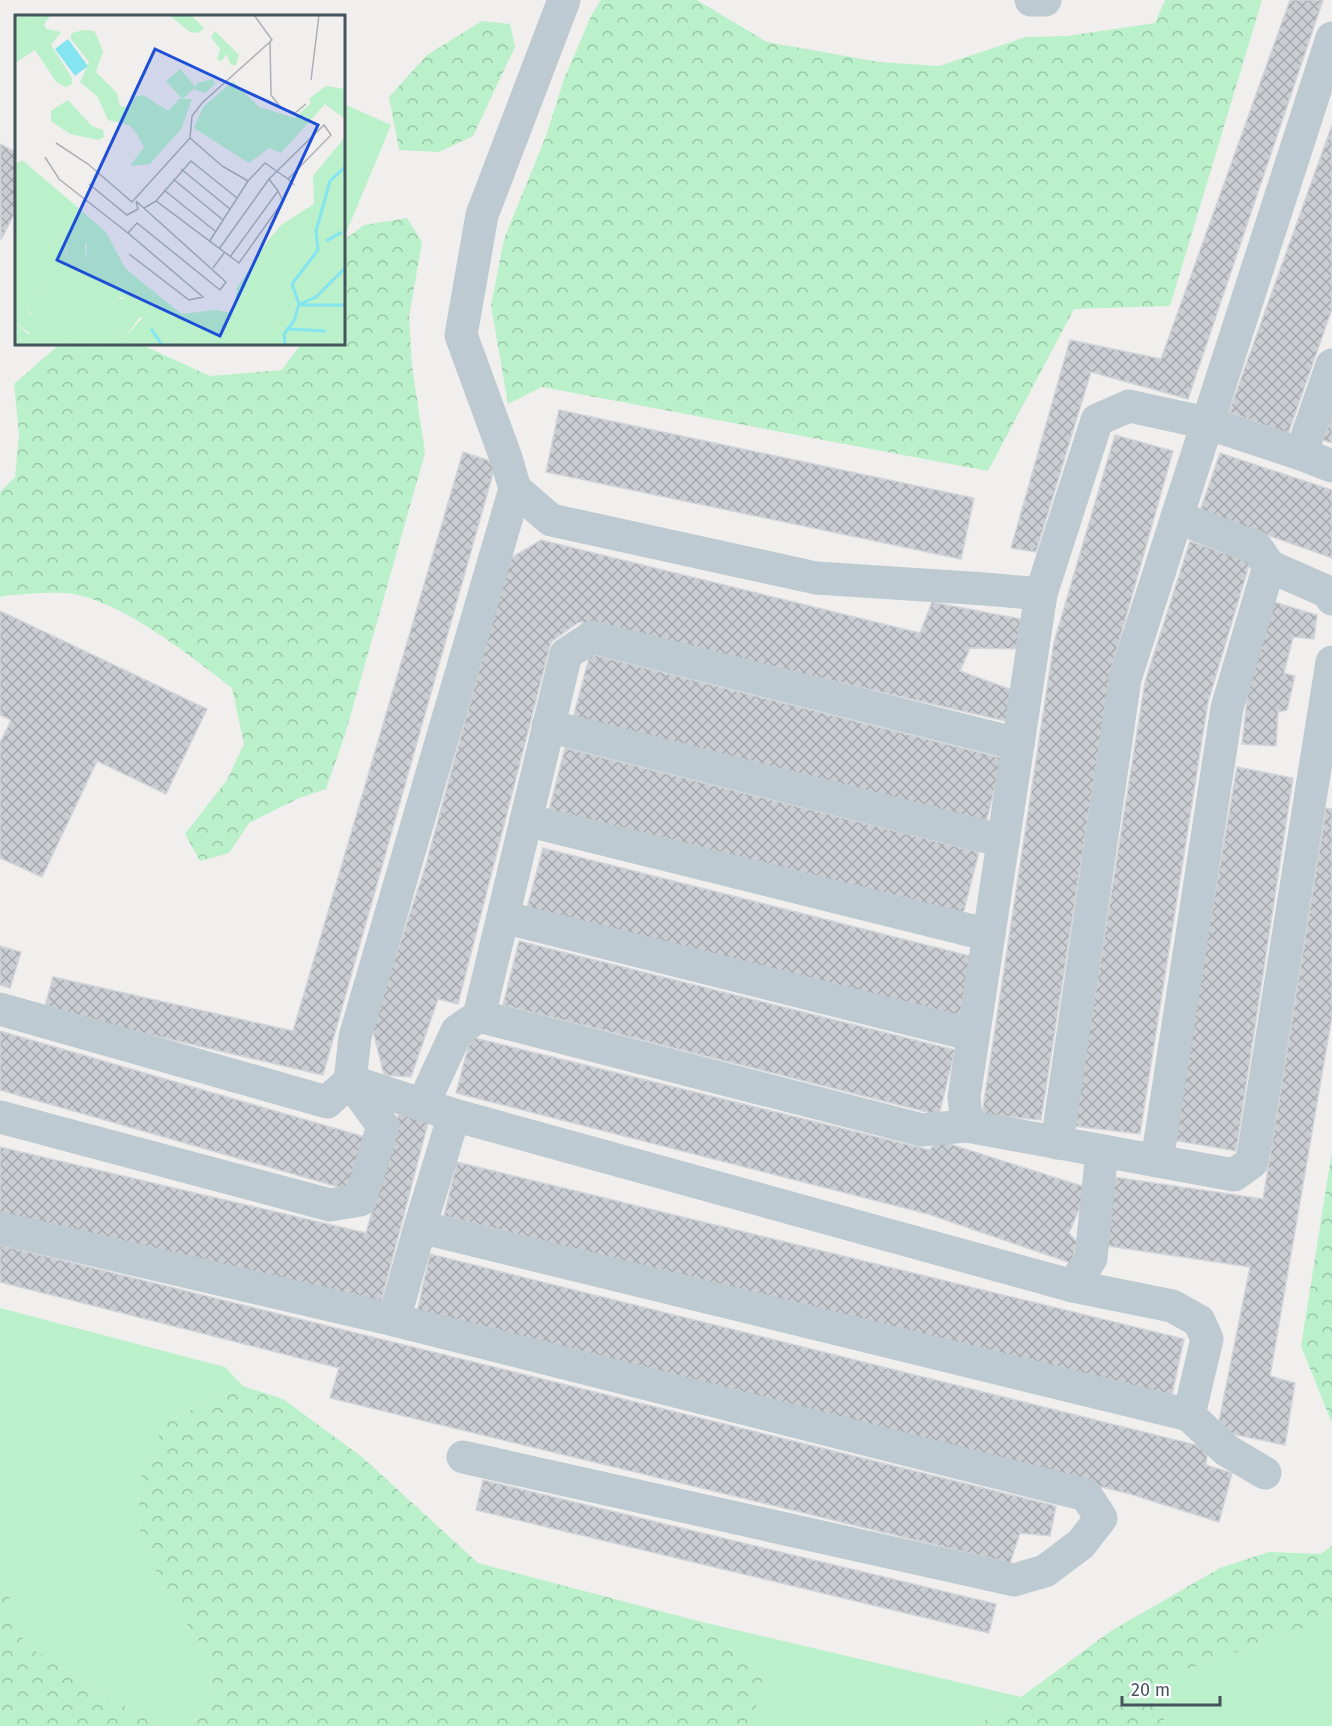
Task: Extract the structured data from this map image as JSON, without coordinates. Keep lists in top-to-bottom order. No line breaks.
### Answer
{"scale_bar":"20 m"}
